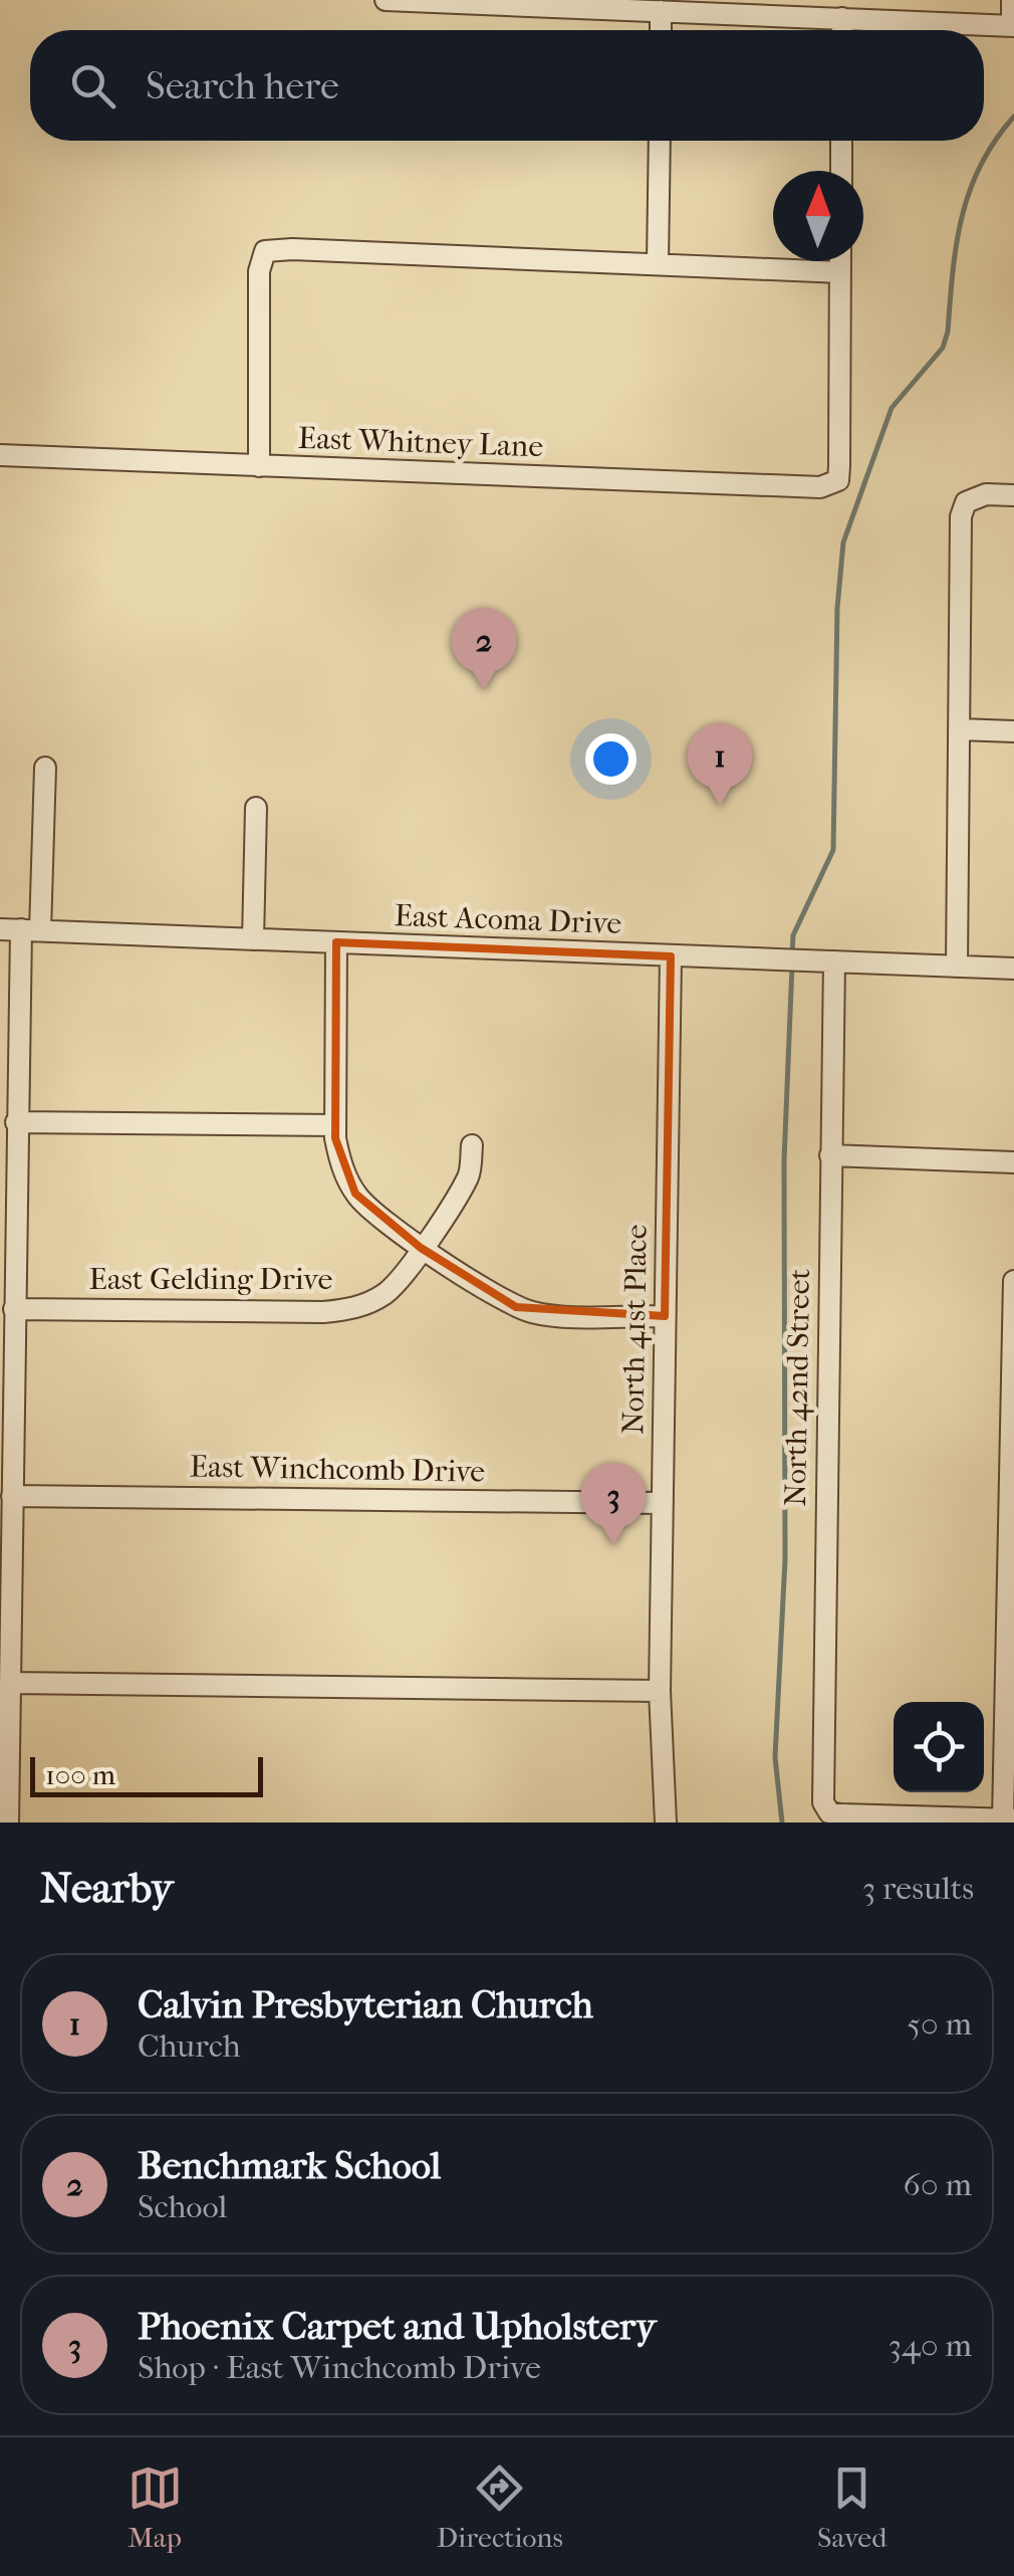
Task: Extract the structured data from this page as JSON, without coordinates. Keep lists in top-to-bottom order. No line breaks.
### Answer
{"streets":{"street":["East Whitney Lane","East Acoma Drive","East Gelding Drive","North 41st Place","North 42nd Street","East Winchcomb Drive"]},"crossings":[["East Acoma Drive","North 41st Place"],["East Acoma Drive","North 42nd Street"],["North 41st Place","East Winchcomb Drive"]],"scale_bar":"100 m","north":"top","page":{"search":"Search here","pins":["2","1","3"],"scale":"100 m","heading":["Nearby","3 results"],"list":[{"mark":"1","name":"Calvin Presbyterian Church","note":"Church","value":"50 m"},{"mark":"2","name":"Benchmark School","note":"School","value":"60 m"},{"mark":"3","name":"Phoenix Carpet and Upholstery","note":"Shop · East Winchcomb Drive","value":"340 m"}],"nav":["Map","Directions","Saved"]}}
